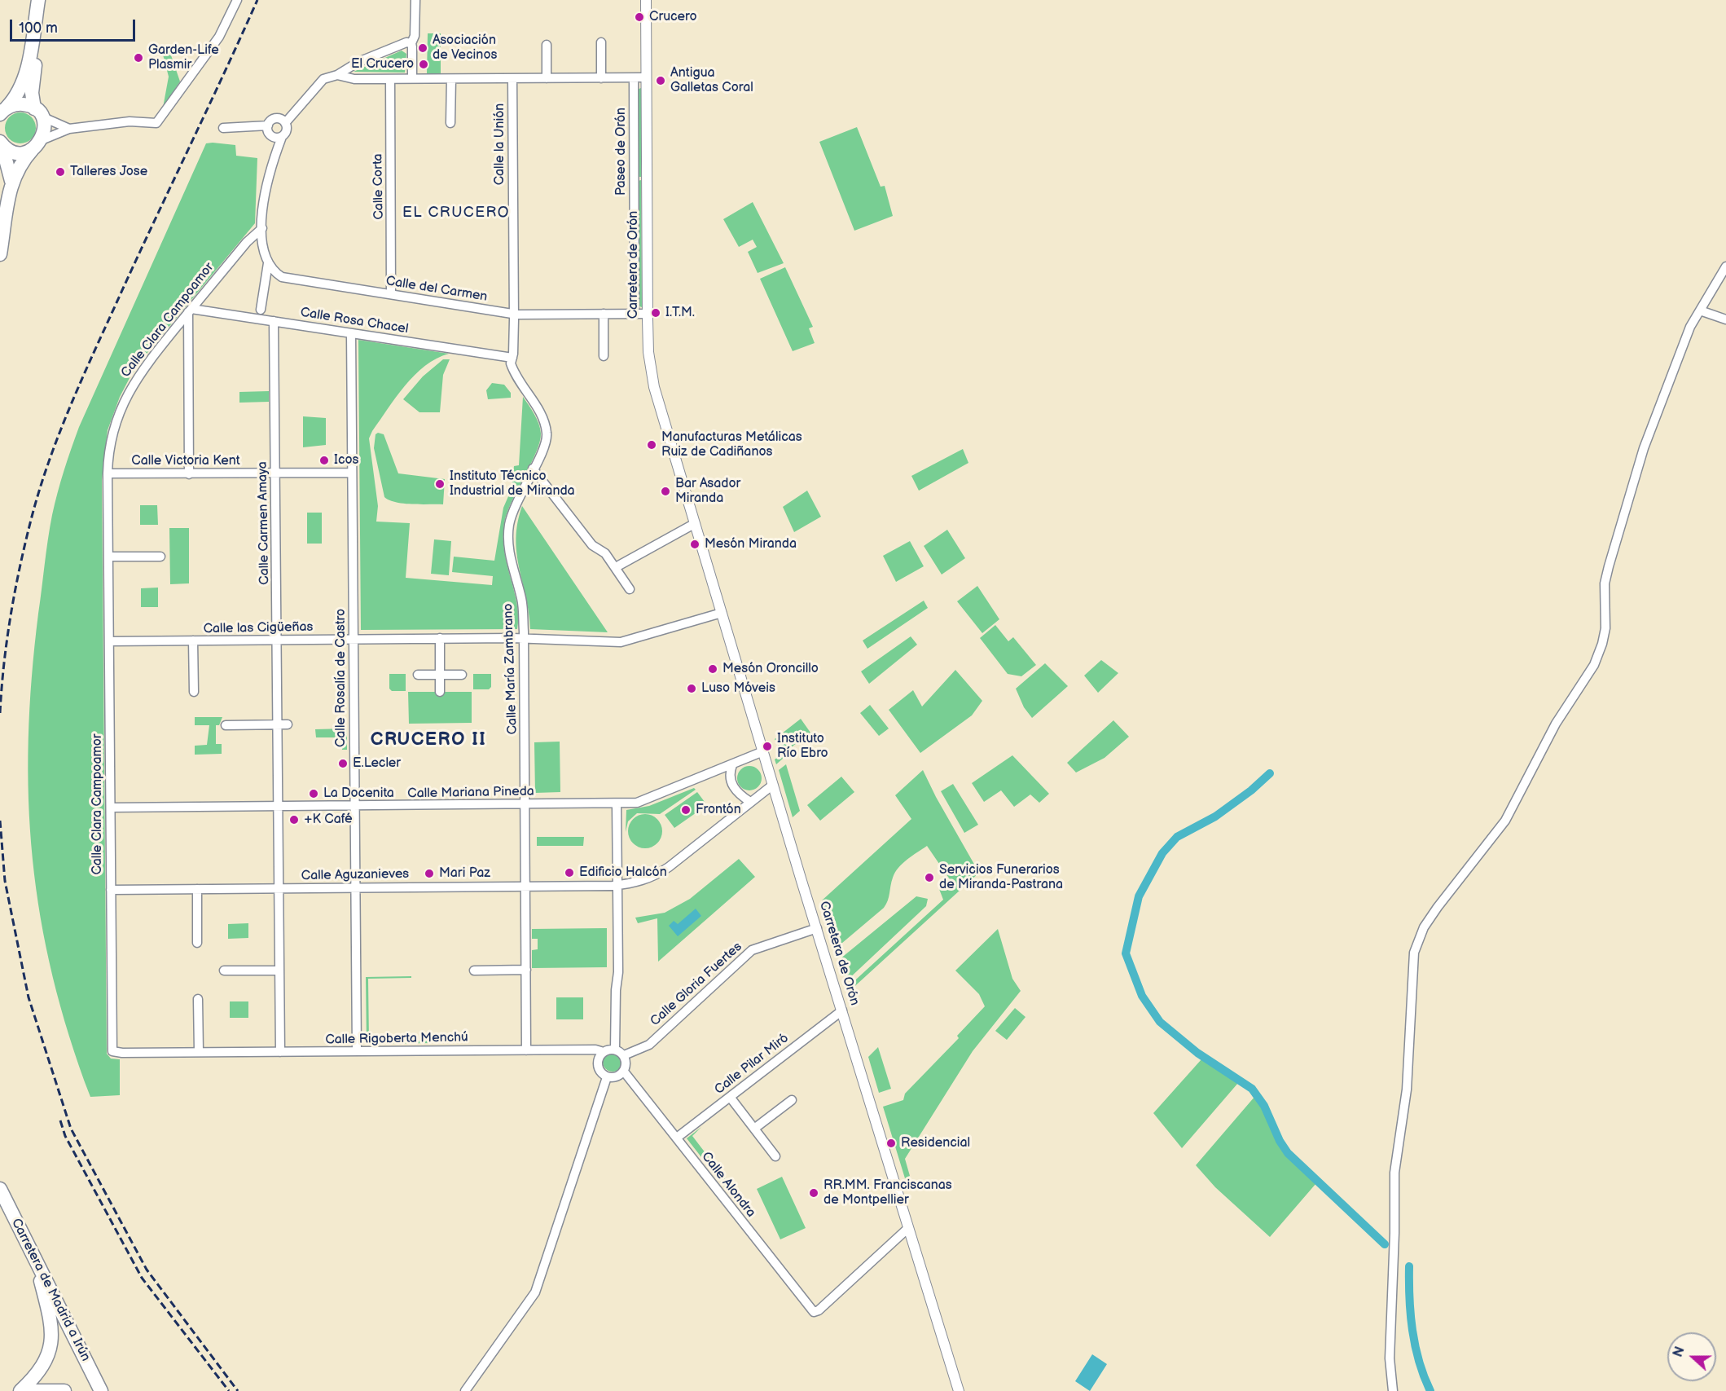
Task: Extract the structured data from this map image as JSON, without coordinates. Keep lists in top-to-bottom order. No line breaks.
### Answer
{"streets":{"highway":["Carretera de Madrid a Irún"],"street":["Calle la Unión","Paseo de Orón","Calle Corta","Carretera de Orón","Calle del Carmen","Calle Clara Campoamor","Calle Rosa Chacel","Calle Victoria Kent","Calle Carmen Amaya","Calle las Cigüeñas","Calle María Zambrano","Calle Rosalía de Castro","Calle Mariana Pineda","Calle Aguzanieves","Calle Gloria Fuertes","Calle Rigoberta Menchú","Calle Pilar Miró","Calle Alondra"]},"crossings":[["Calle la Unión","Calle del Carmen"],["Calle la Unión","Calle Rosa Chacel"],["Calle la Unión","Calle María Zambrano"],["Paseo de Orón","Calle del Carmen"],["Calle Corta","Calle del Carmen"],["Carretera de Orón","Calle del Carmen"],["Carretera de Orón","Calle las Cigüeñas"],["Carretera de Orón","Calle Mariana Pineda"],["Carretera de Orón","Calle Aguzanieves"],["Carretera de Orón","Calle Gloria Fuertes"],["Carretera de Orón","Calle Pilar Miró"],["Carretera de Orón","Calle Alondra"],["Calle Clara Campoamor","Calle Rosa Chacel"],["Calle Clara Campoamor","Calle Victoria Kent"],["Calle Clara Campoamor","Calle las Cigüeñas"],["Calle Clara Campoamor","Calle Mariana Pineda"],["Calle Clara Campoamor","Calle Aguzanieves"],["Calle Clara Campoamor","Calle Rigoberta Menchú"],["Calle Rosa Chacel","Calle Carmen Amaya"],["Calle Rosa Chacel","Calle María Zambrano"],["Calle Rosa Chacel","Calle Rosalía de Castro"],["Calle Victoria Kent","Calle Carmen Amaya"],["Calle Victoria Kent","Calle Rosalía de Castro"],["Calle Carmen Amaya","Calle las Cigüeñas"],["Calle Carmen Amaya","Calle Mariana Pineda"],["Calle Carmen Amaya","Calle Aguzanieves"],["Calle Carmen Amaya","Calle Rigoberta Menchú"],["Calle las Cigüeñas","Calle María Zambrano"],["Calle las Cigüeñas","Calle Rosalía de Castro"],["Calle María Zambrano","Calle Mariana Pineda"],["Calle María Zambrano","Calle Aguzanieves"],["Calle María Zambrano","Calle Rigoberta Menchú"],["Calle Rosalía de Castro","Calle Mariana Pineda"],["Calle Rosalía de Castro","Calle Aguzanieves"],["Calle Rosalía de Castro","Calle Rigoberta Menchú"],["Calle Gloria Fuertes","Calle Rigoberta Menchú"],["Calle Gloria Fuertes","Calle Alondra"],["Calle Rigoberta Menchú","Calle Alondra"],["Calle Pilar Miró","Calle Alondra"]],"districts":["EL CRUCERO","CRUCERO II"],"places":["Crucero","Asociación de Vecinos","Garden-Life Plasmir","El Crucero","Antigua Galletas Coral","Talleres Jose","I.T.M.","Manufacturas Metálicas Ruiz de Cadiñanos","Icos","Instituto Técnico Industrial de Miranda","Bar Asador Miranda","Mesón Miranda","Mesón Oroncillo","Luso Móveis","Instituto Río Ebro","E.Lecler","La Docenita","Frontón","+K Café","Edificio Halcón","Mari Paz","Servicios Funerarios de Miranda-Pastrana","Residencial","RR.MM. Franciscanas de Montpellier"],"scale_bar":"100 m","north":"left"}
